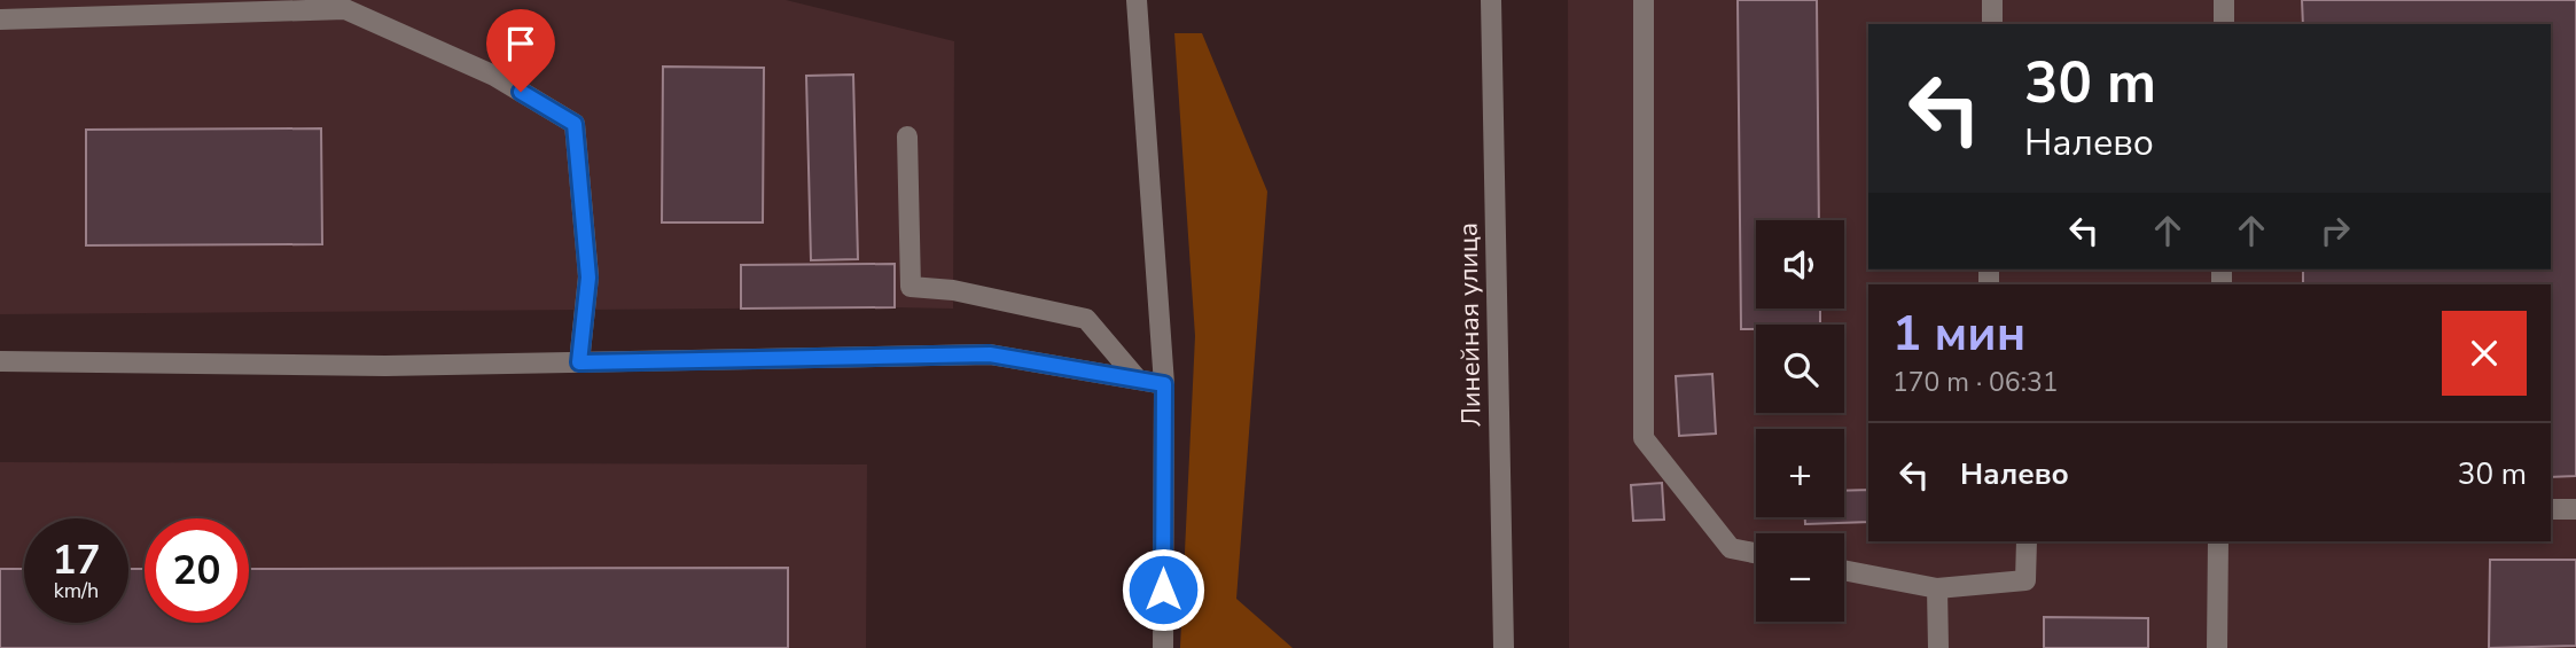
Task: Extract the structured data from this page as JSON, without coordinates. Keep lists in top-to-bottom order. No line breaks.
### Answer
{"streets":{"street":["Линейная улица"]},"page":{"turn":["30 m","Налево"],"map_buttons":["+","−"],"heading":["1 мин","170 m · 06:31"],"list":[{"name":"Налево","value":"30 m"}],"speed":"17 km/h","limit":"20"}}
